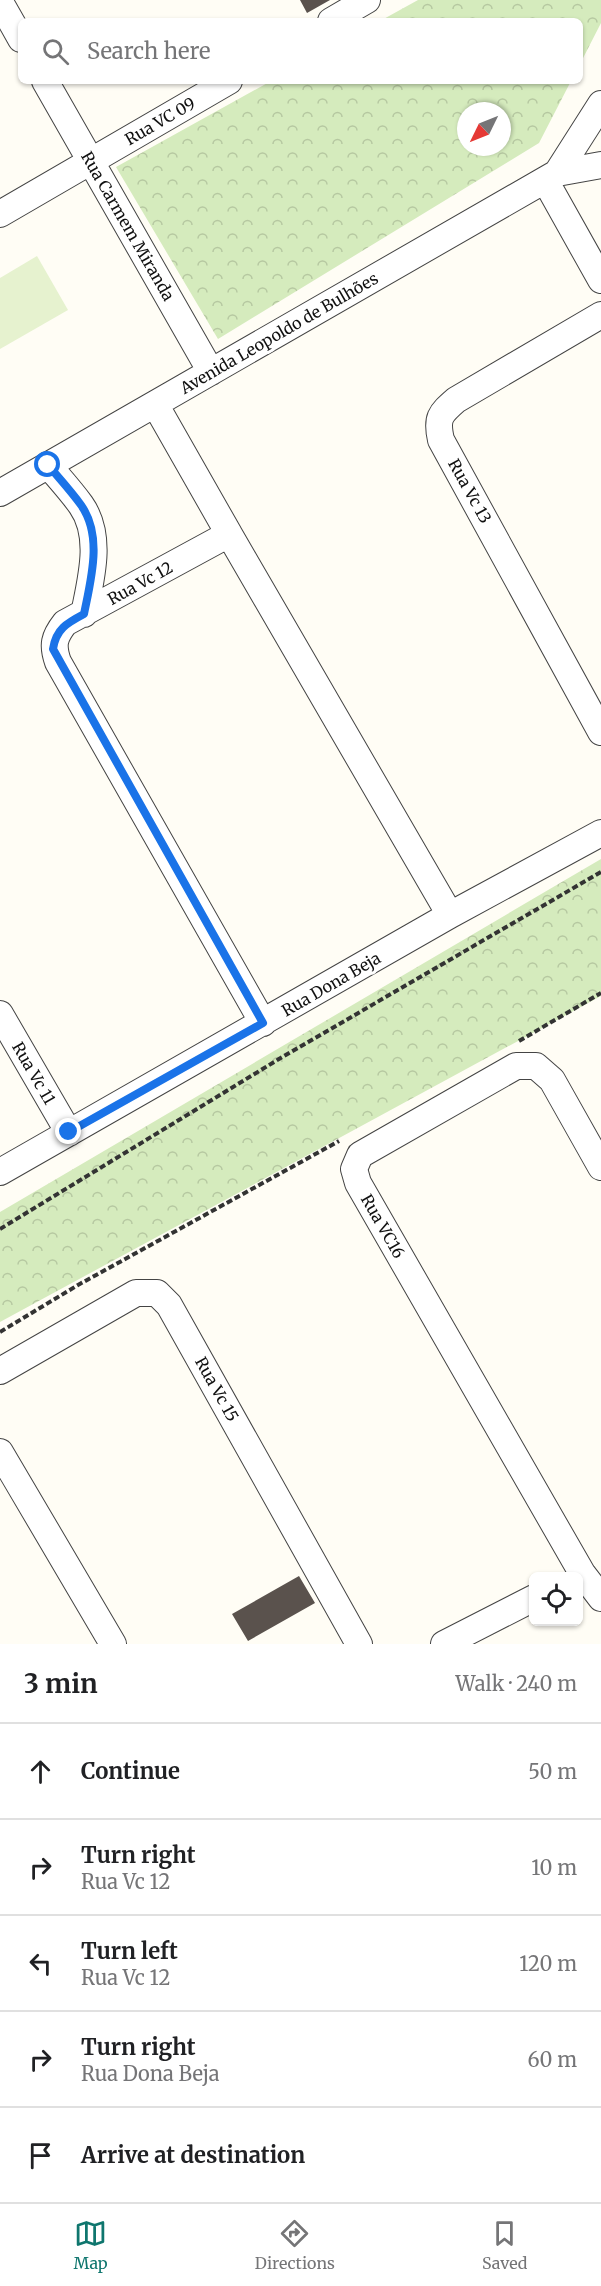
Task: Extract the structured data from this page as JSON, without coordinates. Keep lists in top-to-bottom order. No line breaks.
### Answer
{"streets":{"street":["Rua VC 09","Rua Carmem Miranda","Avenida Leopoldo de Bulhões","Rua Vc 13","Rua Vc 12","Rua Dona Beja","Rua Vc 11","Rua VC16","Rua Vc 15"]},"crossings":[["Rua VC 09","Rua Carmem Miranda"],["Rua Carmem Miranda","Avenida Leopoldo de Bulhões"],["Rua Vc 12","Rua Dona Beja"],["Rua Dona Beja","Rua Vc 11"]],"north":"bottom left","page":{"search":"Search here","heading":["3 min","Walk · 240 m"],"list":[["Continue","50 m"],["Turn right","Rua Vc 12","10 m"],["Turn left","Rua Vc 12","120 m"],["Turn right","Rua Dona Beja","60 m"],"Arrive at destination"],"nav":["Map","Directions","Saved"]}}
